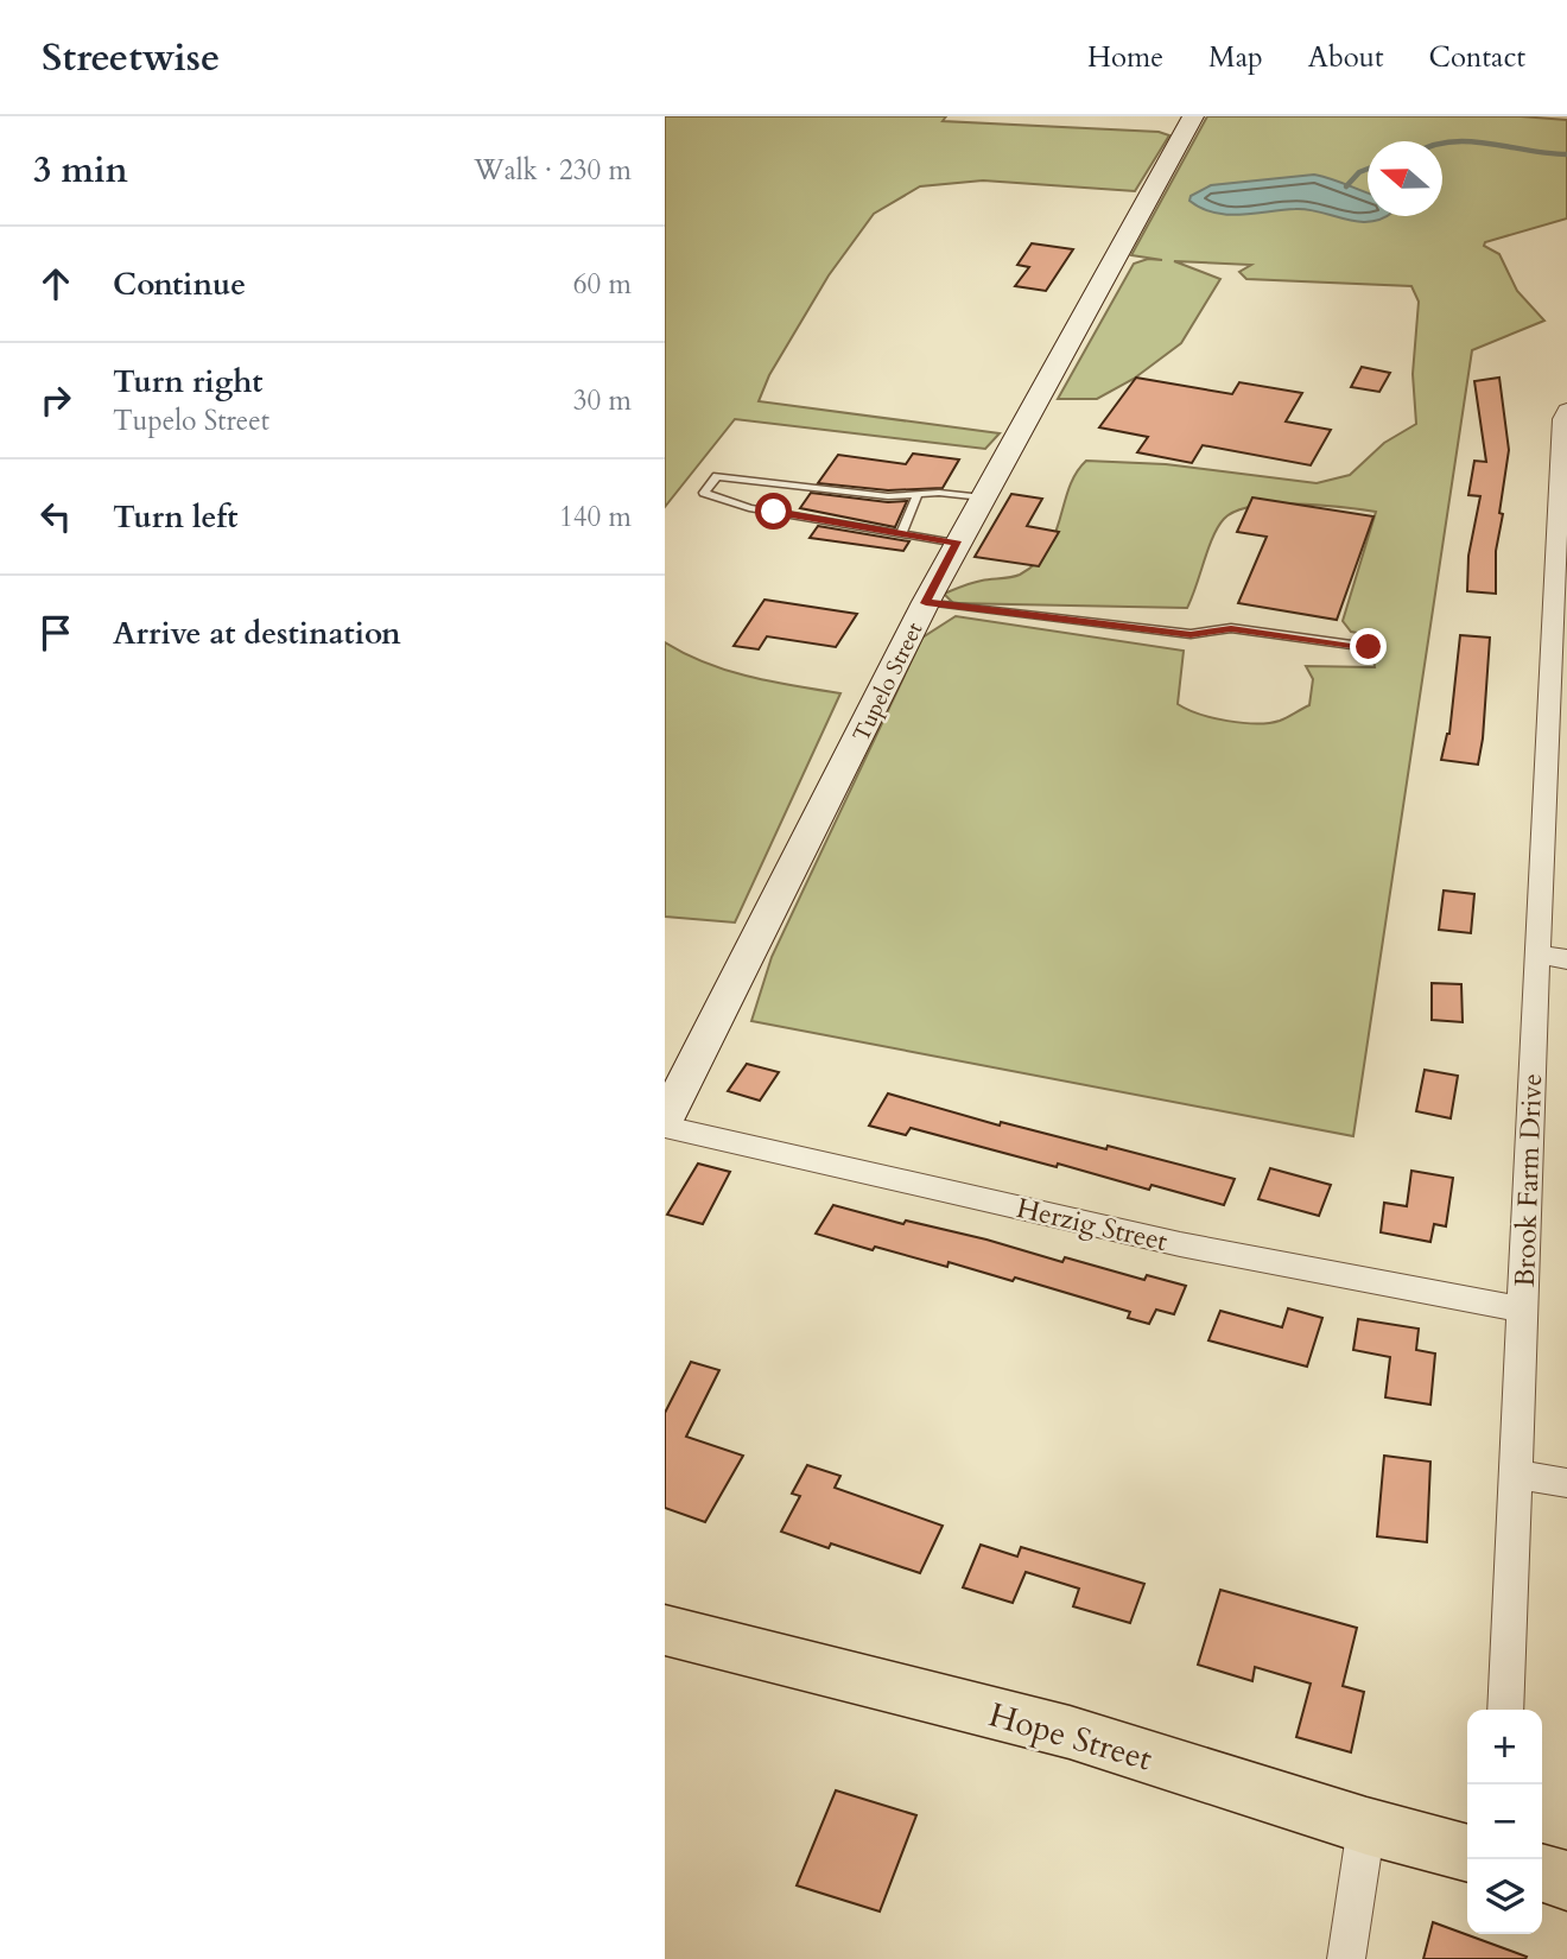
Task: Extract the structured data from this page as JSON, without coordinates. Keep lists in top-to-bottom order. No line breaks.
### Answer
{"streets":{"main road":["Tupelo Street","Hope Street"],"street":["Brook Farm Drive","Herzig Street"]},"crossings":[["Tupelo Street","Herzig Street"],["Brook Farm Drive","Herzig Street"]],"north":"left","page":{"header":"Streetwise","nav":["Home","Map","About","Contact"],"heading":["3 min","Walk · 230 m"],"list":[["Continue","60 m"],["Turn right","Tupelo Street","30 m"],["Turn left","140 m"],"Arrive at destination"],"map_buttons":["+","−"]}}
